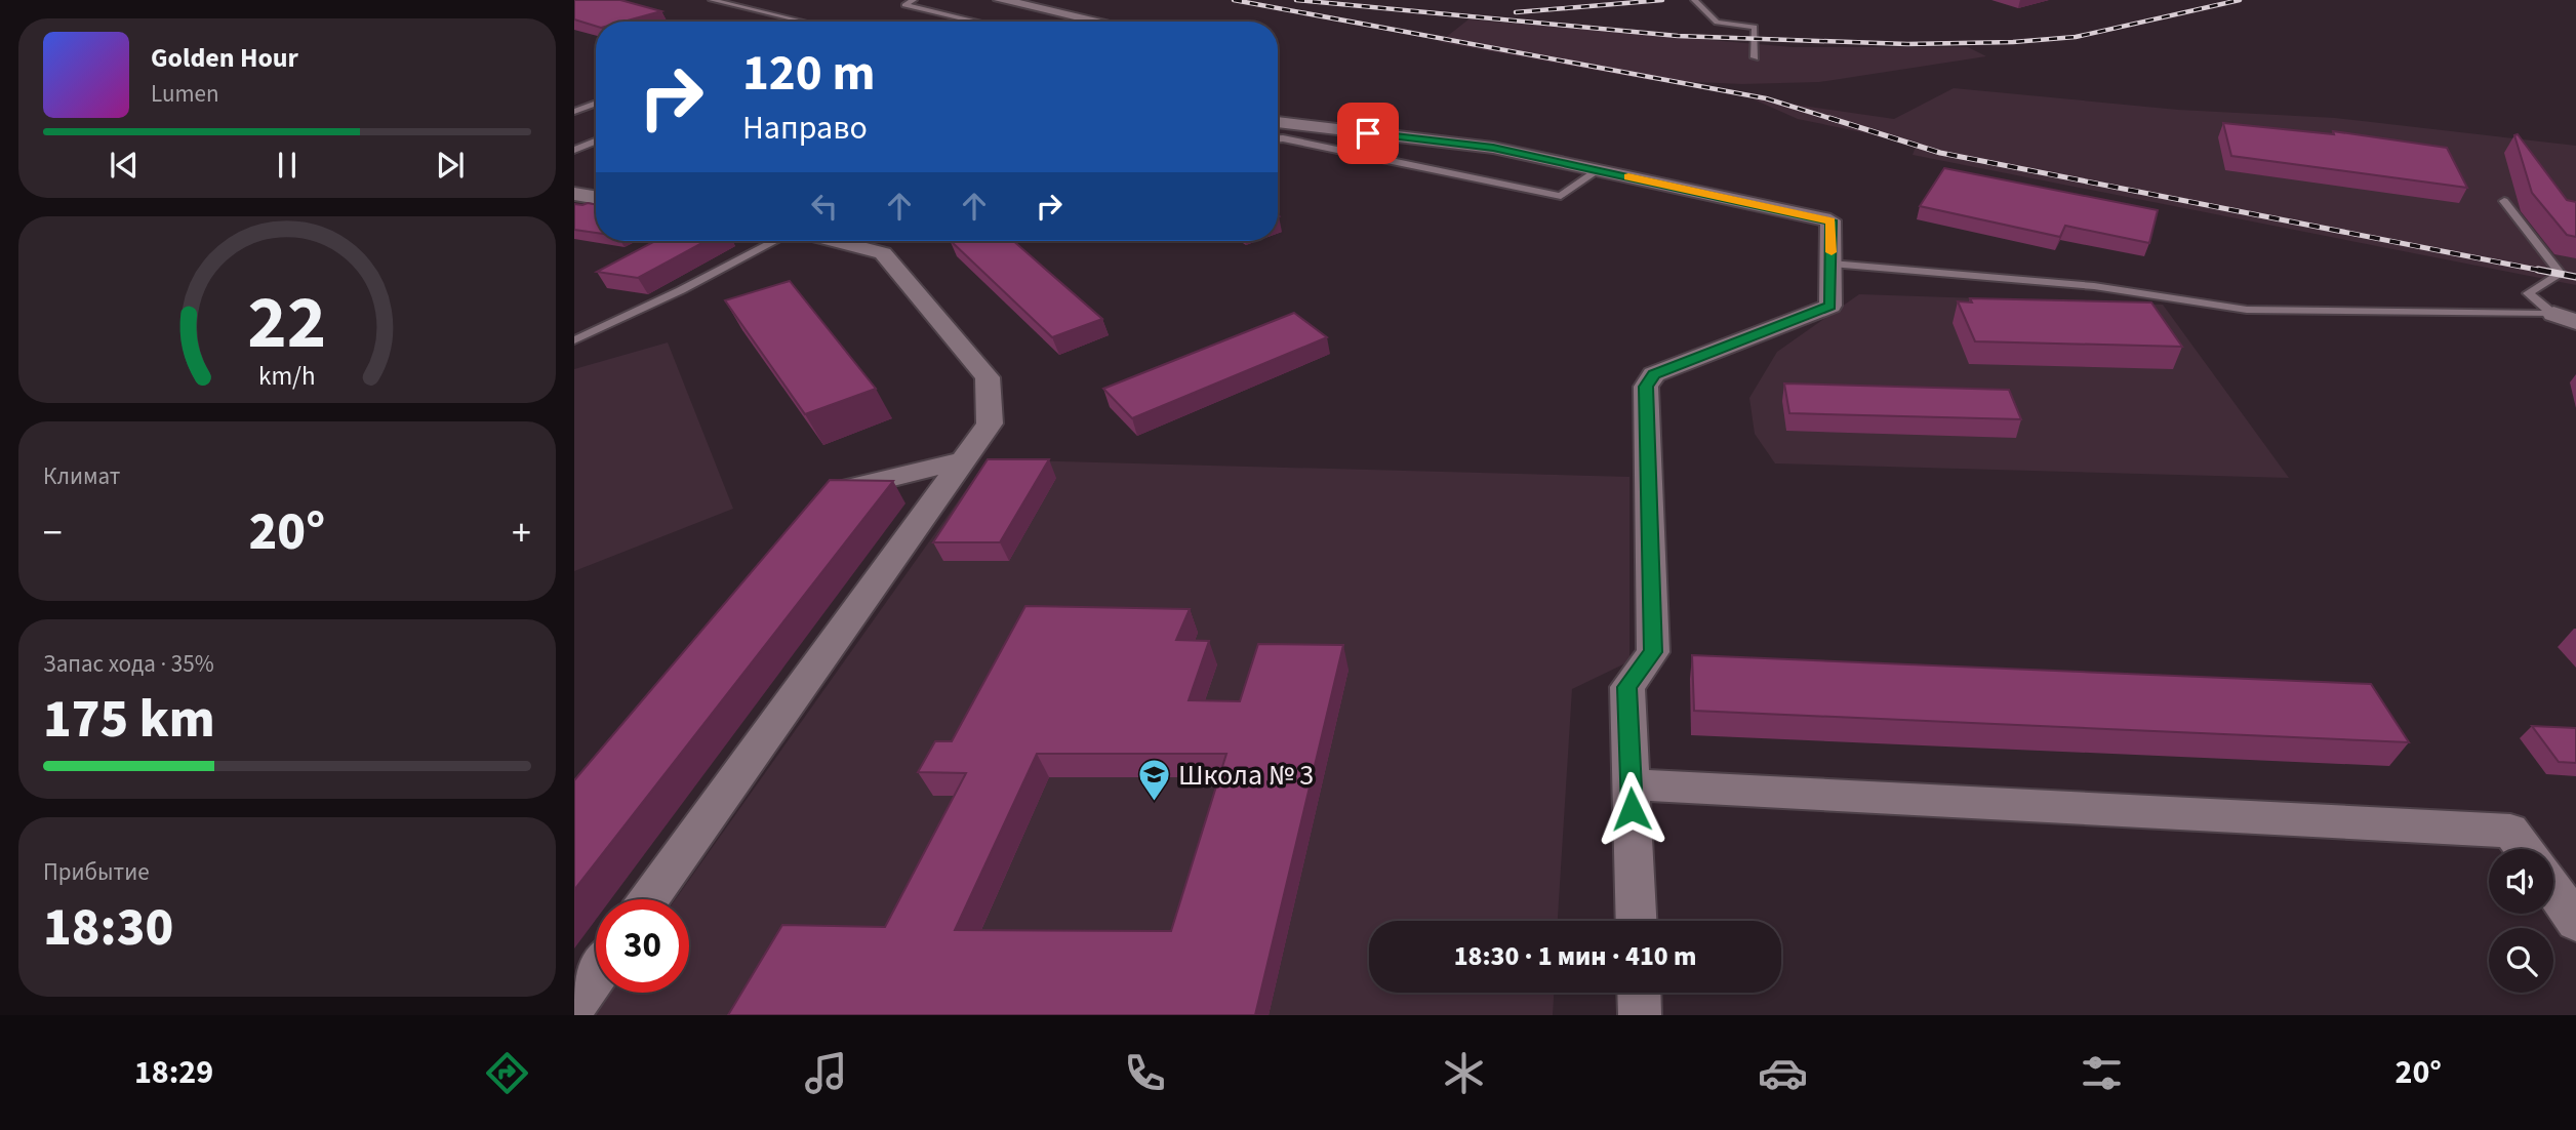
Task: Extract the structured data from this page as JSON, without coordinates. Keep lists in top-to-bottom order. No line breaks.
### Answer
{"places":{"school or university":["Школа № 3"]},"page":{"turn":["120 m","Направо"],"song":["Golden Hour","Lumen"],"tile":["Климат",["Запас хода · 35%","175 km"],["Прибытие","18:30"]],"heat":["−","20°","+"],"limit":"30","trip":"18:30 · 1 мин · 410 m","tabs":["18:29","20°"],"gauge":["22","km/h"]}}
